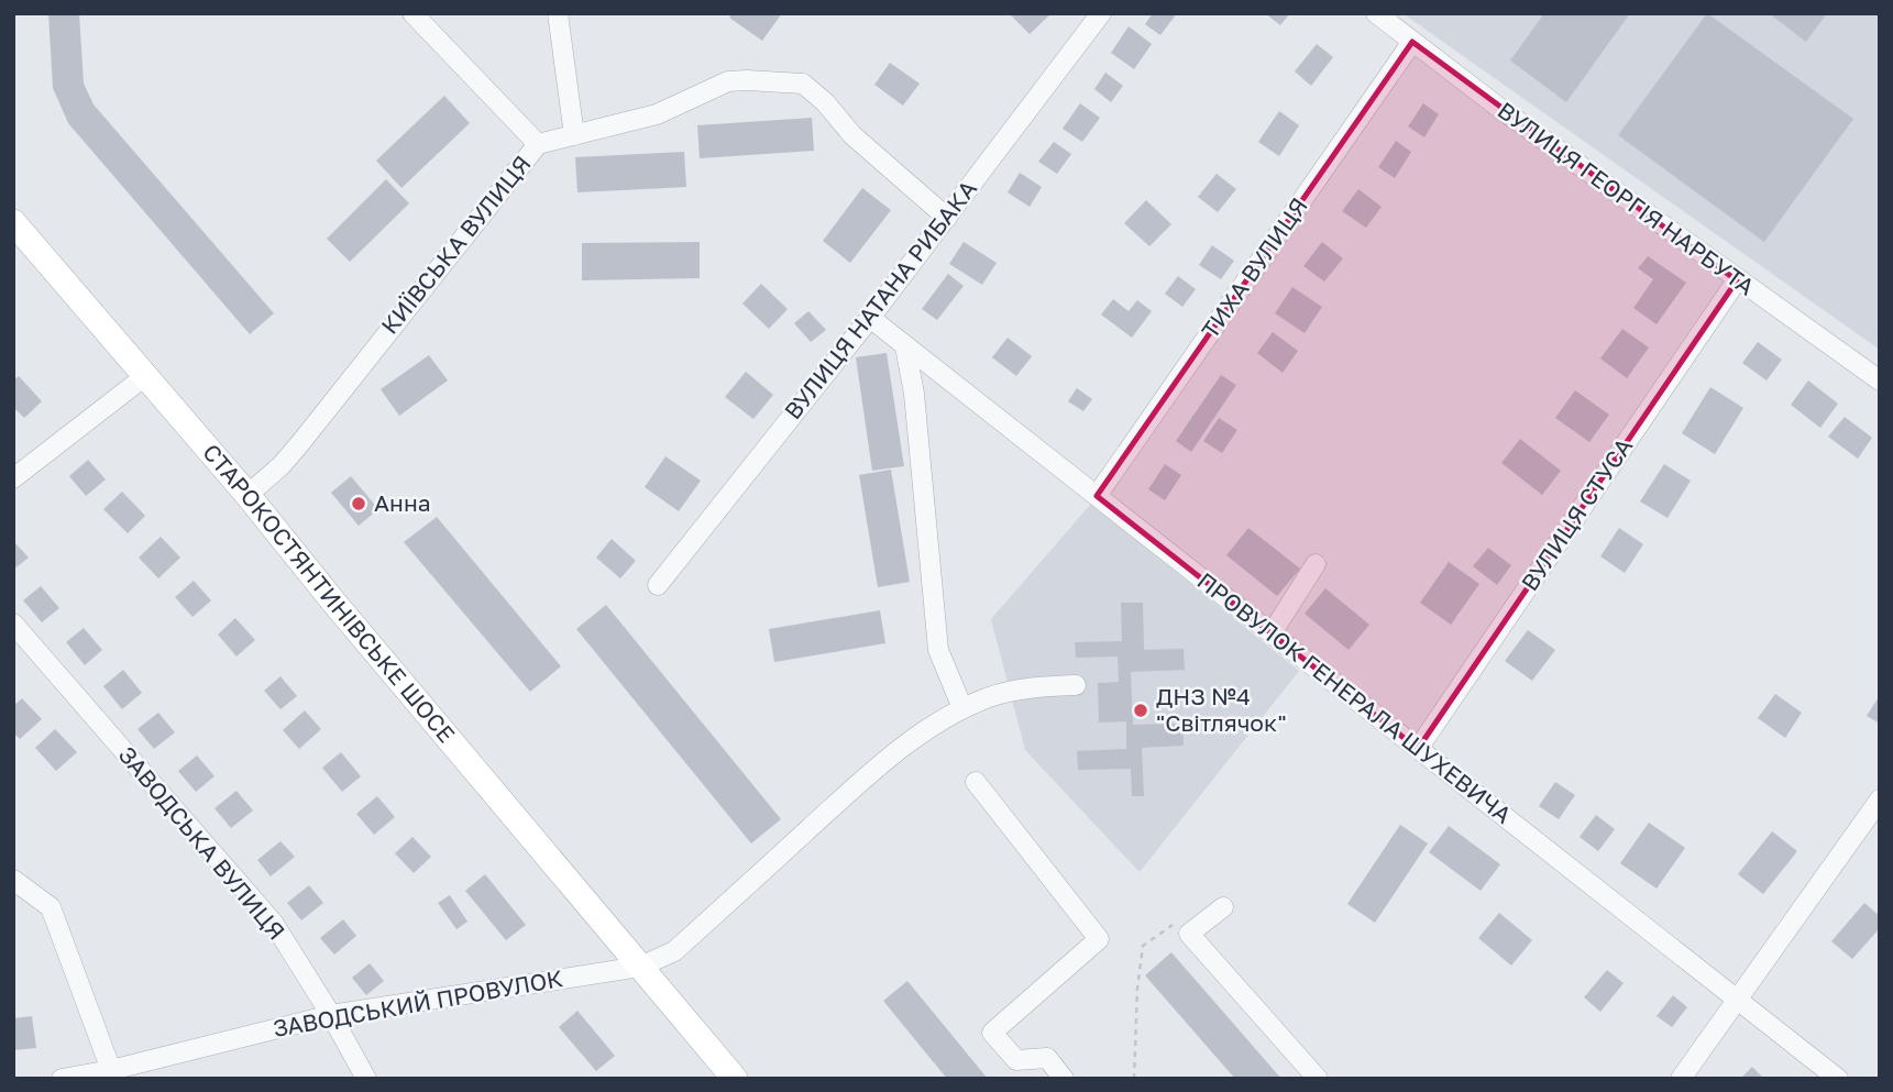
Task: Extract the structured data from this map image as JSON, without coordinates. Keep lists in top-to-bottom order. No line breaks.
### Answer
{"streets":{"main road":["СТАРОКОСТЯНТИНІВСЬКЕ ШОСЕ"],"street":["ВУЛИЦЯ ГЕОРГІЯ НАРБУТА","КИЇВСЬКА ВУЛИЦЯ","ТИХА ВУЛИЦЯ","ВУЛИЦЯ НАТАНА РИБАКА","ВУЛИЦЯ СТУСА","ПРОВУЛОК ГЕНЕРАЛА ШУХЕВИЧА","ЗАВОДСЬКА ВУЛИЦЯ","ЗАВОДСЬКИЙ ПРОВУЛОК"]},"crossings":[["ВУЛИЦЯ ГЕОРГІЯ НАРБУТА","ТИХА ВУЛИЦЯ"],["ВУЛИЦЯ ГЕОРГІЯ НАРБУТА","ВУЛИЦЯ СТУСА"],["КИЇВСЬКА ВУЛИЦЯ","ВУЛИЦЯ НАТАНА РИБАКА"],["КИЇВСЬКА ВУЛИЦЯ","СТАРОКОСТЯНТИНІВСЬКЕ ШОСЕ"],["ТИХА ВУЛИЦЯ","ПРОВУЛОК ГЕНЕРАЛА ШУХЕВИЧА"],["ВУЛИЦЯ НАТАНА РИБАКА","ПРОВУЛОК ГЕНЕРАЛА ШУХЕВИЧА"],["ВУЛИЦЯ СТУСА","ПРОВУЛОК ГЕНЕРАЛА ШУХЕВИЧА"],["СТАРОКОСТЯНТИНІВСЬКЕ ШОСЕ","ЗАВОДСЬКИЙ ПРОВУЛОК"],["ЗАВОДСЬКА ВУЛИЦЯ","ЗАВОДСЬКИЙ ПРОВУЛОК"]],"places":["Анна","ДНЗ №4 \"Світлячок\""]}
